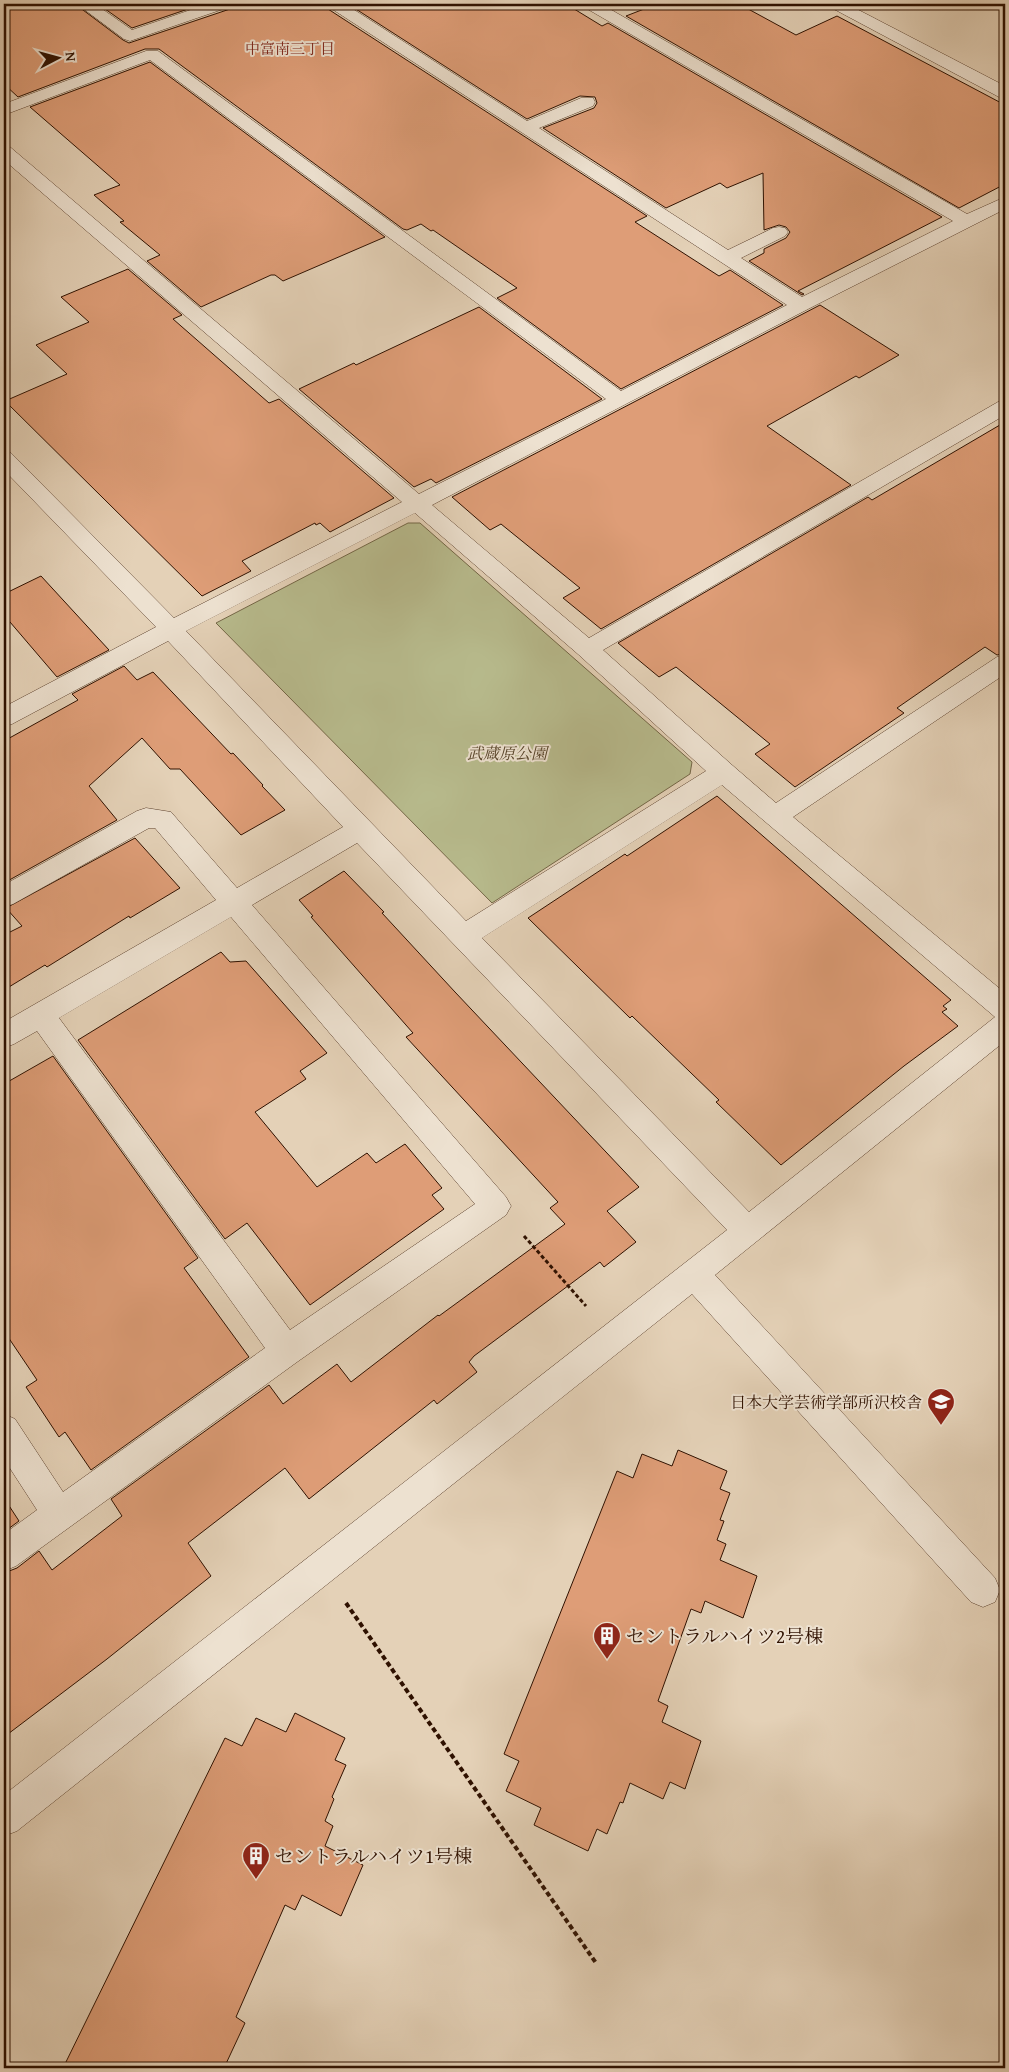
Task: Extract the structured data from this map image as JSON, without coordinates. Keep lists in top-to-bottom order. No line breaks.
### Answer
{"districts":["中富南三丁目"],"parks":["武蔵原公園"],"places":{"school or university":["日本大学芸術学部所沢校舎"],"building":["セントラルハイツ2号棟","セントラルハイツ1号棟"]},"north":"right"}
